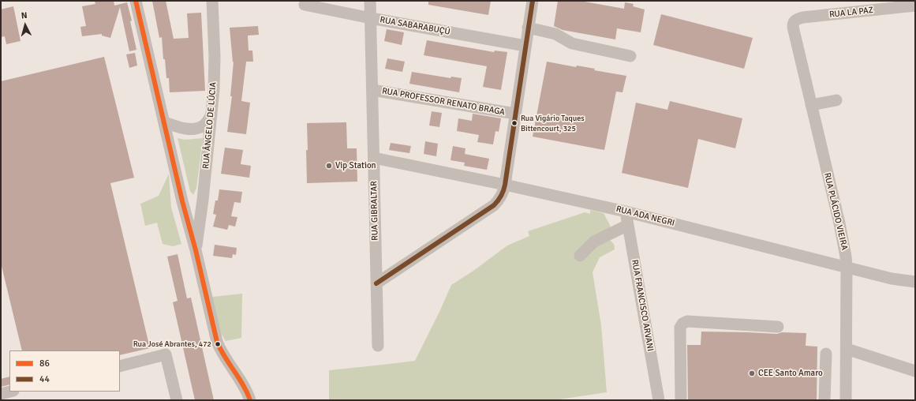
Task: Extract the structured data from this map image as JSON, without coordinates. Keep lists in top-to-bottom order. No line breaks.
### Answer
{"streets":{"street":["RUA LA PAZ","RUA SABARABUÇÚ","RUA PROFESSOR RENATO BRAGA","RUA ÂNGELO DE LÚCIA","RUA GIBRALTAR","RUA PLÁCIDO VIEIRA","RUA ADA NEGRI","RUA FRANCISCO ARVANI"]},"crossings":[["RUA LA PAZ","RUA PLÁCIDO VIEIRA"],["RUA SABARABUÇÚ","RUA GIBRALTAR"],["RUA PROFESSOR RENATO BRAGA","RUA GIBRALTAR"],["RUA GIBRALTAR","RUA ADA NEGRI"],["RUA PLÁCIDO VIEIRA","RUA ADA NEGRI"],["RUA ADA NEGRI","RUA FRANCISCO ARVANI"]],"places":["Rua Vigário Taques Bittencourt, 325","Vip Station","Rua José Abrantes, 472","CEE Santo Amaro"],"lines":["transit line 86","transit line 44"],"legend":["86","44"],"north":"top"}
